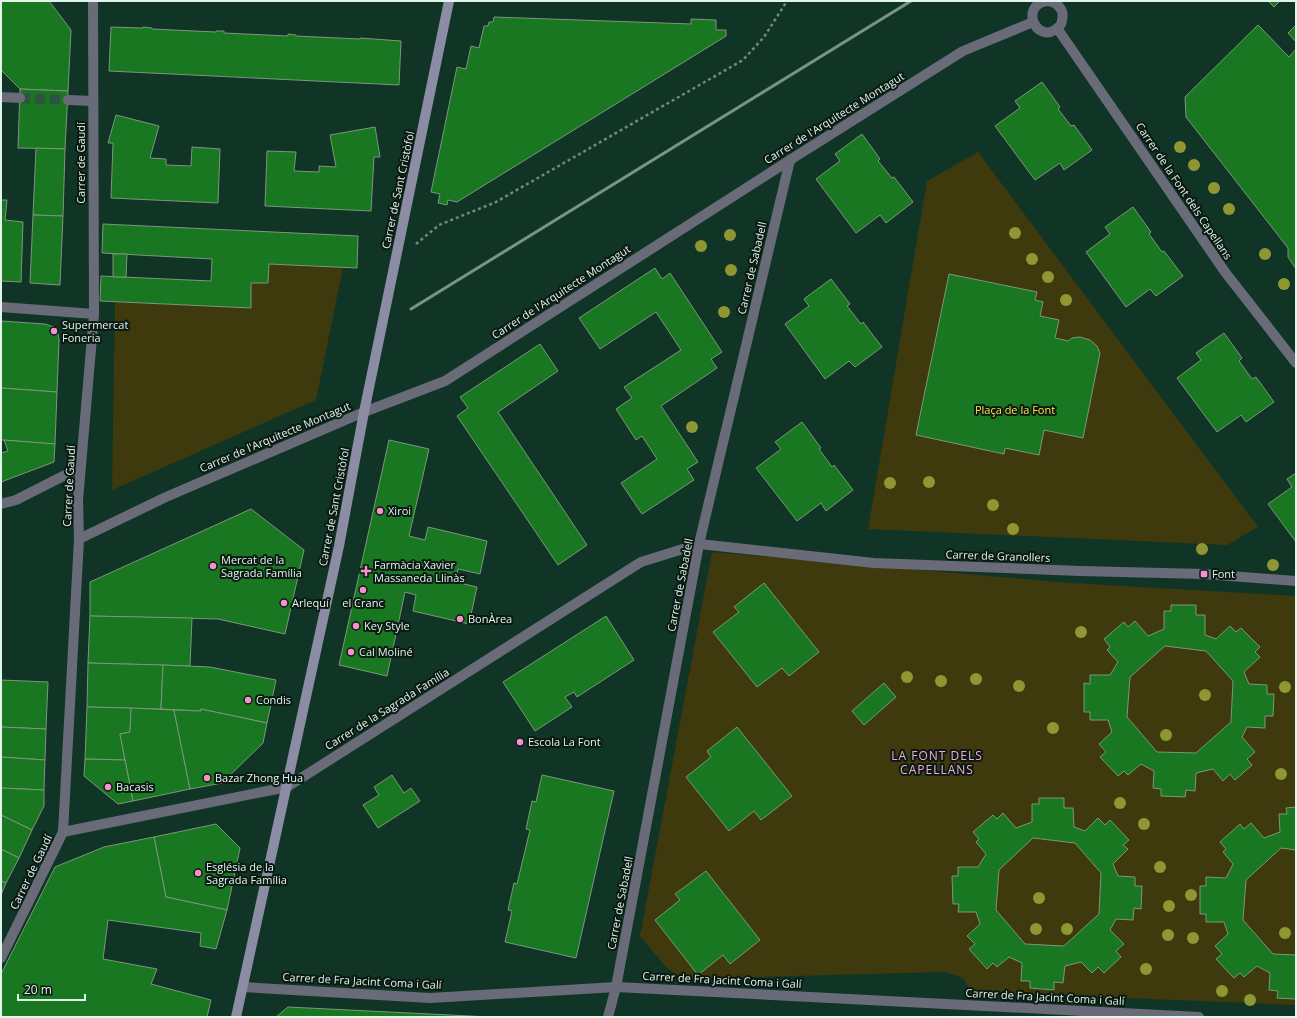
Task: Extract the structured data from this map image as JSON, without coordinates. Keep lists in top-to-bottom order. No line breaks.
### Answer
{"streets":{"street":["Carrer de l'Arquitecte Montagut","Carrer de Gaudí","Carrer de Sant Cristòfol","Carrer de la Font dels Capellans","Carrer de Sabadell","Carrer de Granollers","Carrer de la Sagrada Família","Carrer de Fra Jacint Coma i Galí"]},"crossings":[["Carrer de l'Arquitecte Montagut","Carrer de Gaudí"],["Carrer de l'Arquitecte Montagut","Carrer de Sant Cristòfol"],["Carrer de l'Arquitecte Montagut","Carrer de la Font dels Capellans"],["Carrer de l'Arquitecte Montagut","Carrer de Sabadell"],["Carrer de Gaudí","Carrer de la Sagrada Família"],["Carrer de Sant Cristòfol","Carrer de la Sagrada Família"],["Carrer de Sant Cristòfol","Carrer de Fra Jacint Coma i Galí"],["Carrer de Sabadell","Carrer de Granollers"],["Carrer de Sabadell","Carrer de la Sagrada Família"],["Carrer de Sabadell","Carrer de Fra Jacint Coma i Galí"],["Carrer de Granollers","Carrer de la Sagrada Família"]],"districts":["LA FONT DELS CAPELLANS"],"parks":["Plaça de la Font"],"places":{"other":["Supermercat Foneria","Xiroi","Mercat de la Sagrada Família","el Cranc","Arlequí","BonÀrea","Key Style","Cal Moliné","Condis","Escola La Font","Bazar Zhong Hua","Bacasis","Església de la Sagrada Família"],"health":["Farmàcia Xavier Massaneda Llinàs"],"transit":["Font"]},"scale_bar":"20 m"}
